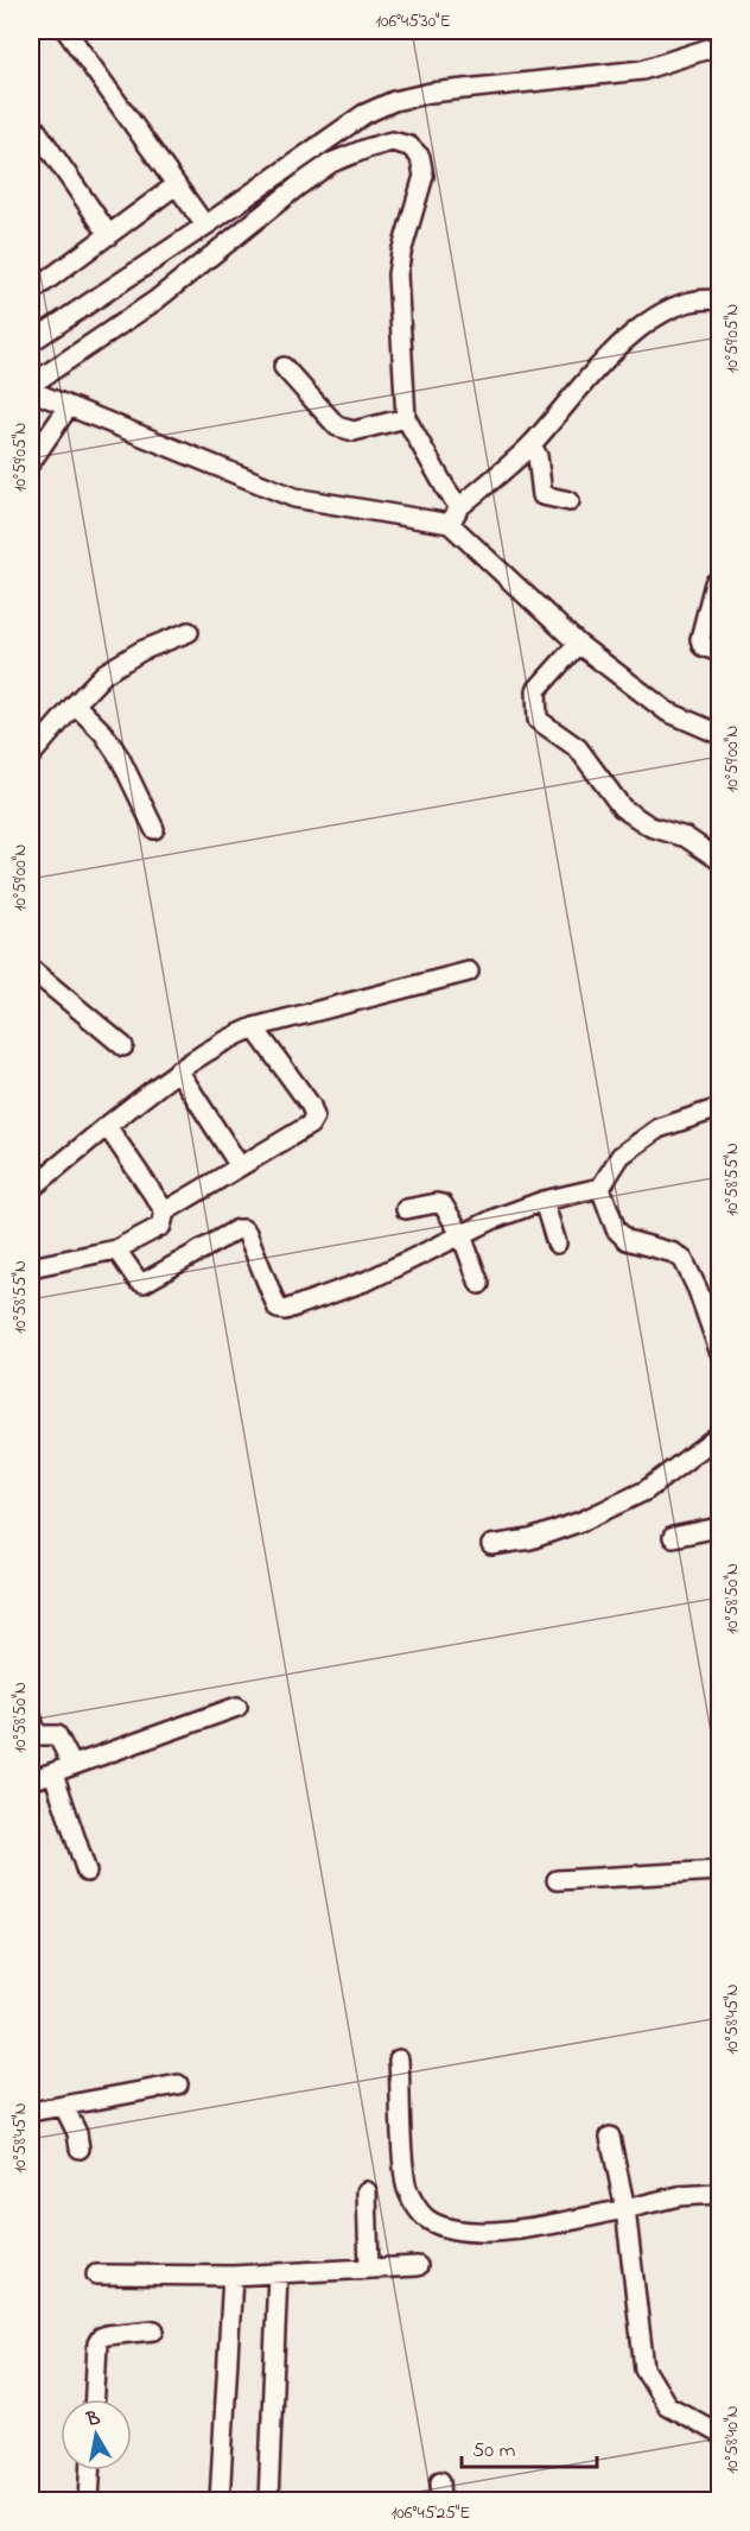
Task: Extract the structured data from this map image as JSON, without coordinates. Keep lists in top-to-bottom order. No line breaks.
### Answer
{"scale_bar":"50 m","north":"top","coordinates":["106°45'30\"E","10°59'05\"N","10°59'00\"N","10°58'55\"N","10°58'50\"N","10°58'45\"N","10°58'40\"N","106°45'25\"E"]}
